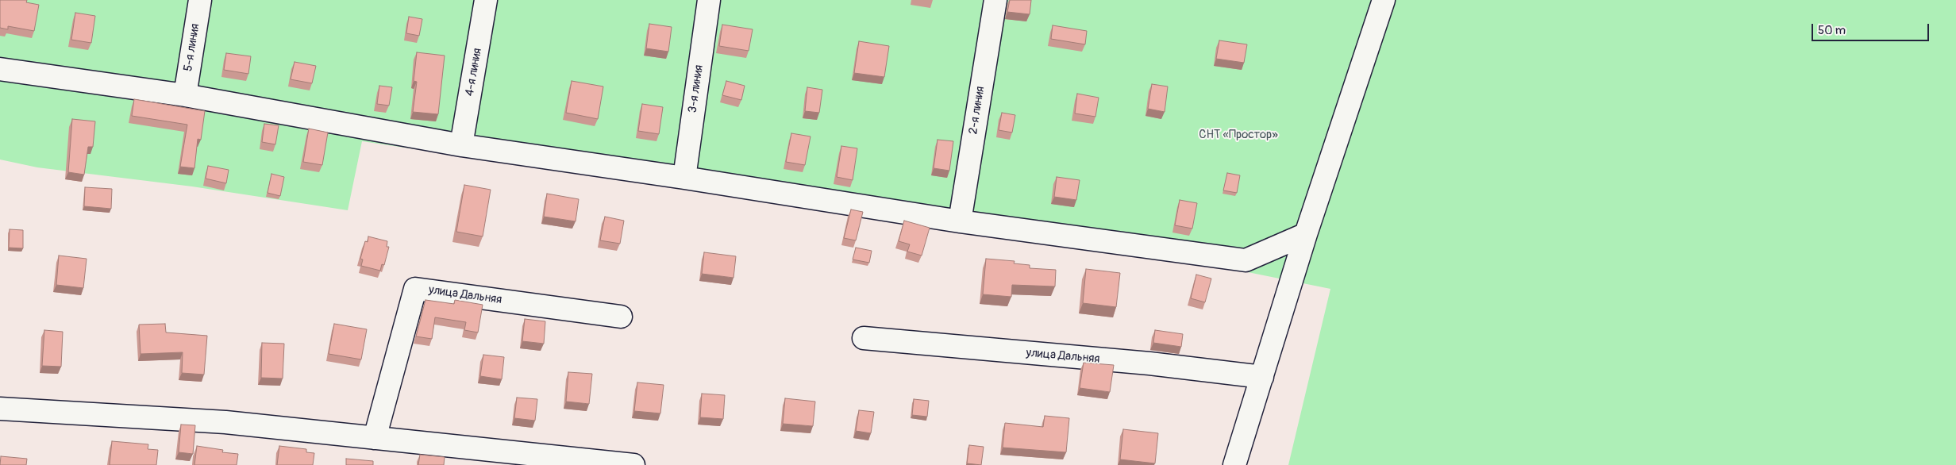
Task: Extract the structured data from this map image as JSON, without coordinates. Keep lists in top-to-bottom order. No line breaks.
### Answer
{"streets":{"street":["5-я линия","4-я линия","3-я линия","2-я линия","улица Дальняя"]},"parks":["СНТ «Простор»"],"scale_bar":"50 m"}
